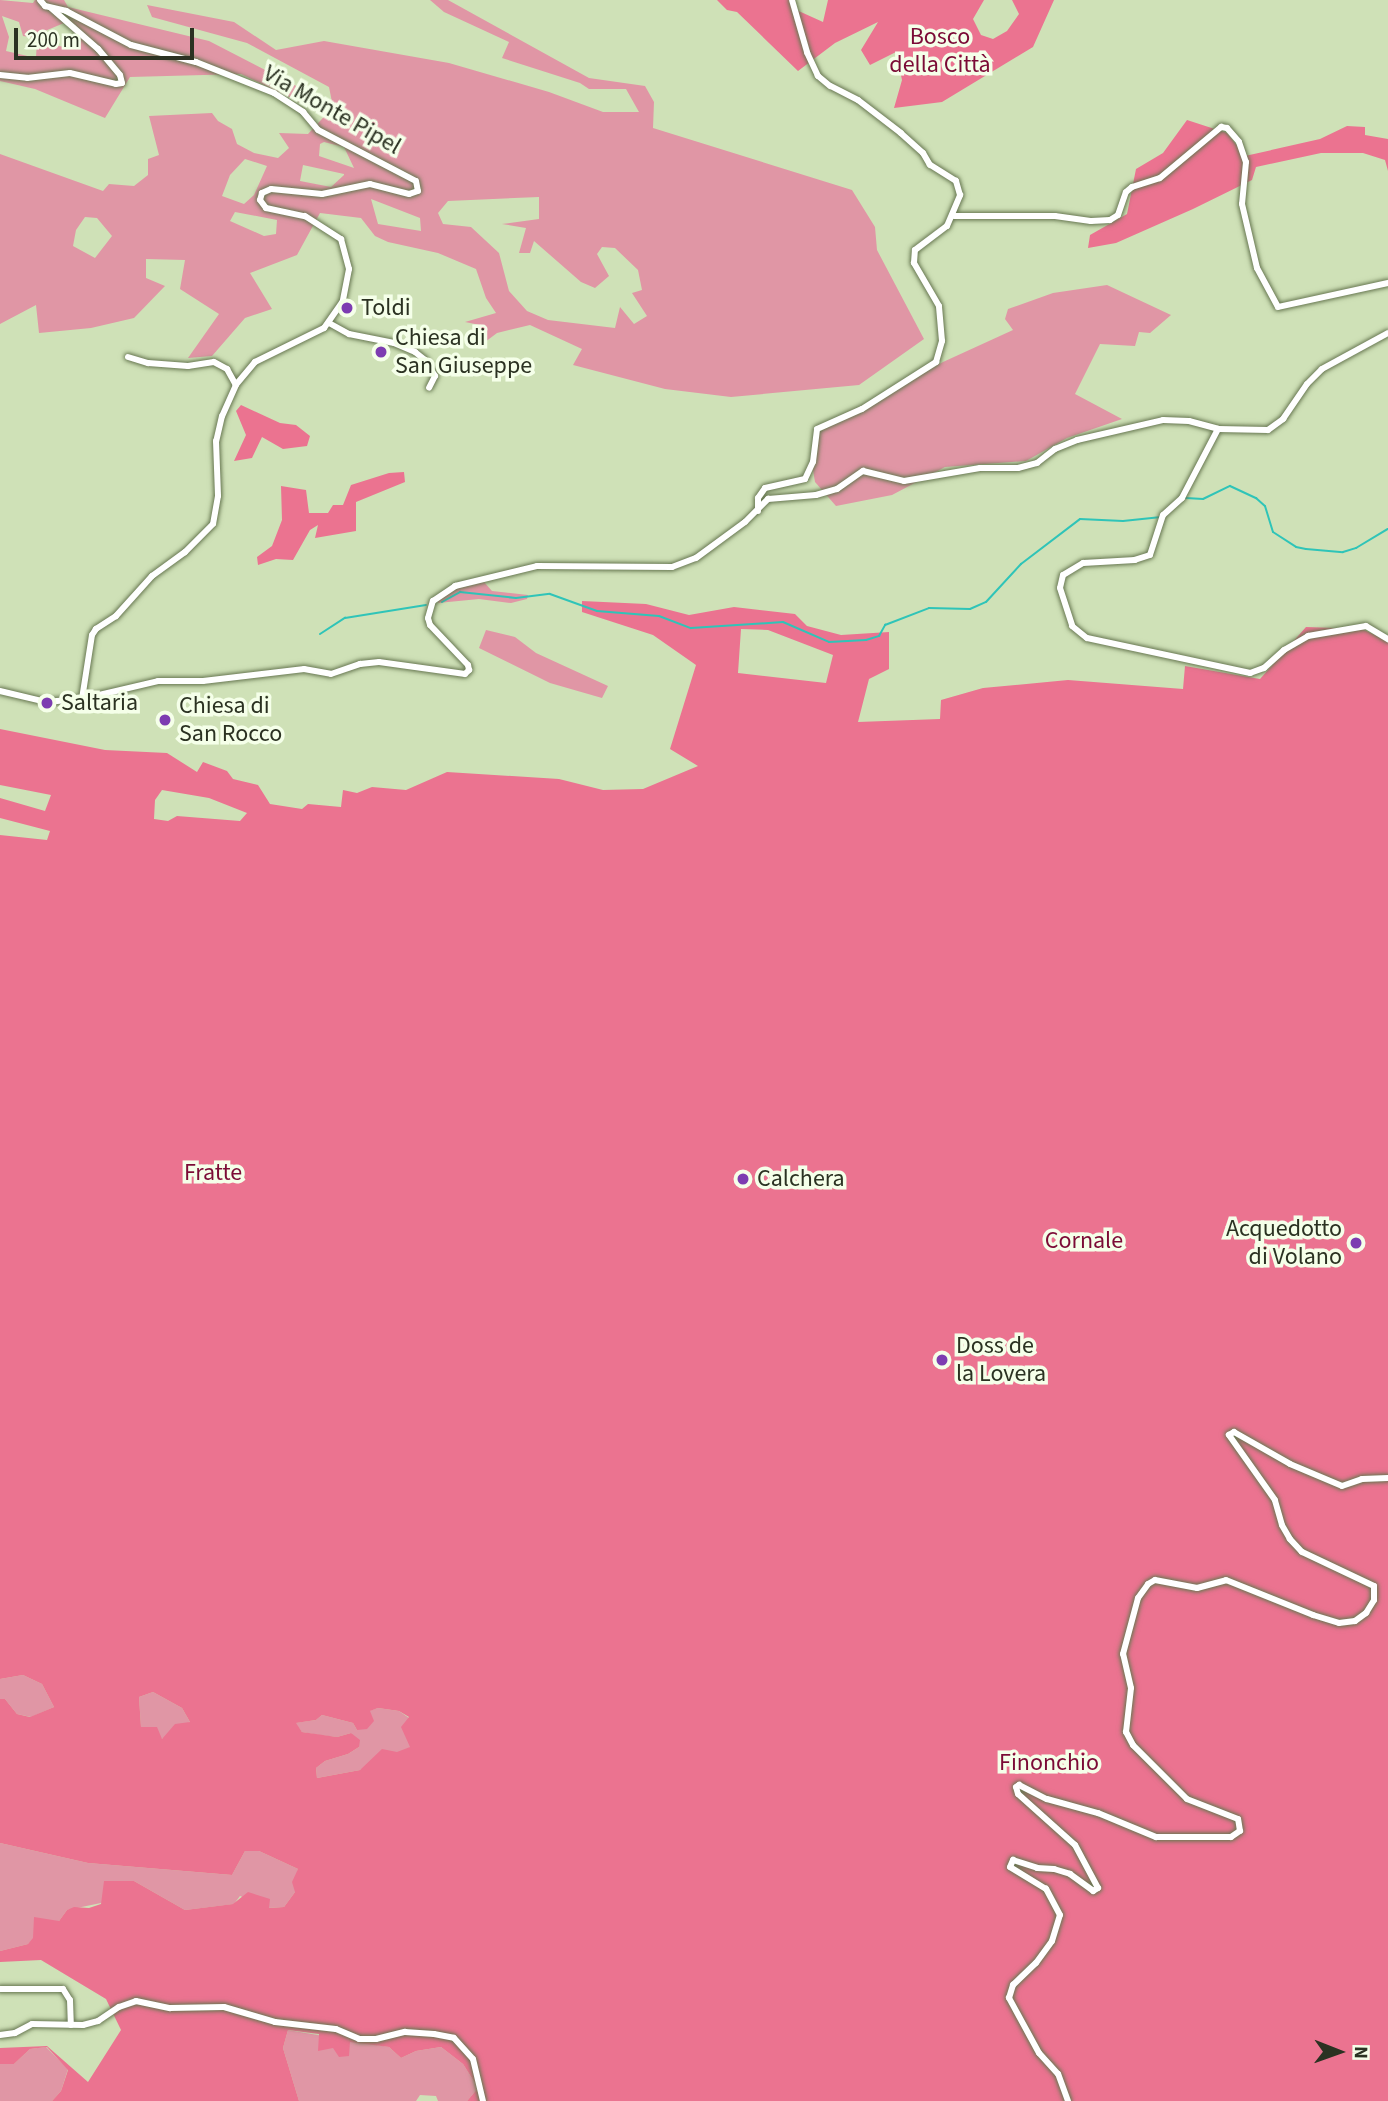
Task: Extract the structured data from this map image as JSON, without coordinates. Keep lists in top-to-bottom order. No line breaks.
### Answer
{"streets":{"street":["Via Monte Pipel"]},"parks":["Bosco della Città","Fratte","Cornale","Finonchio"],"places":["Toldi","Chiesa di San Giuseppe","Saltaria","Chiesa di San Rocco","Calchera","Acquedotto di Volano","Doss de la Lovera"],"scale_bar":"200 m","north":"right"}
